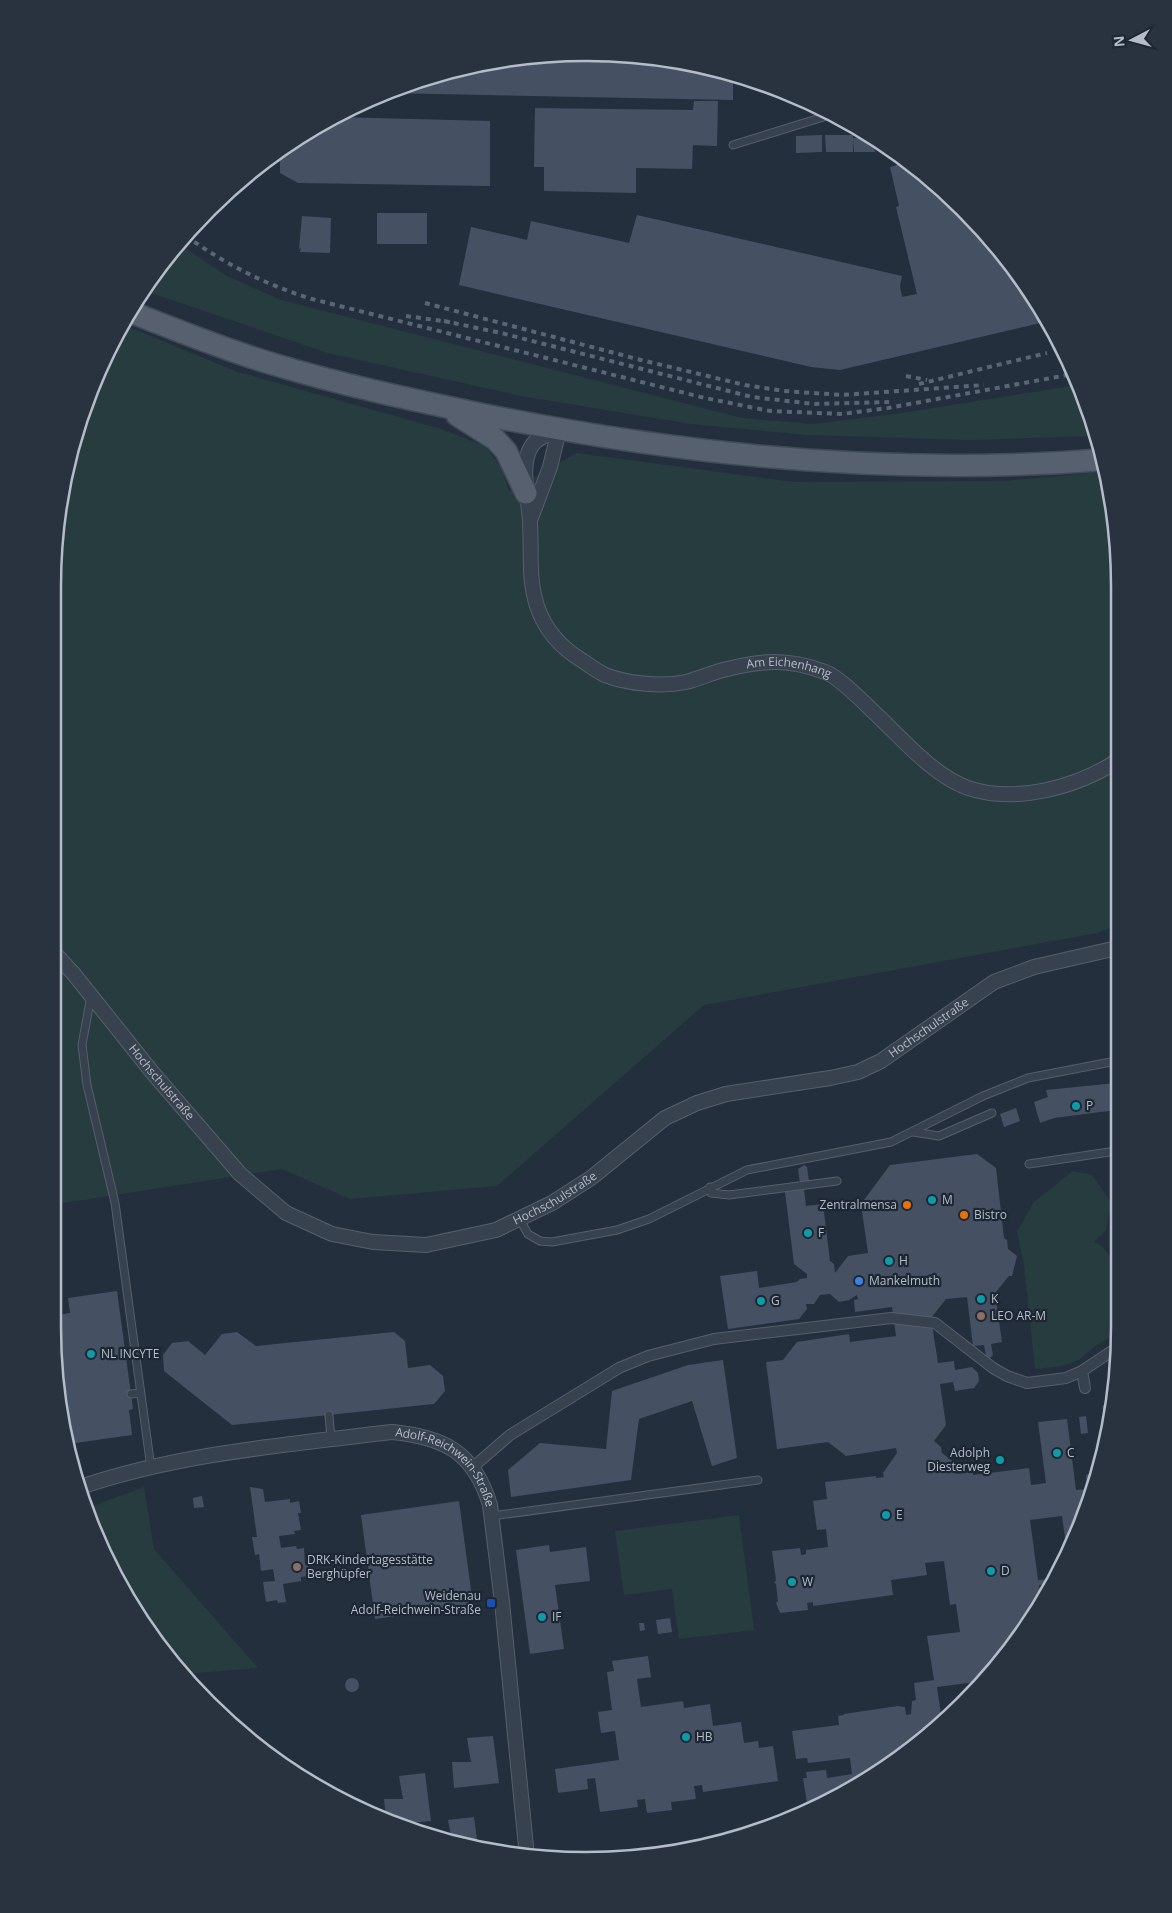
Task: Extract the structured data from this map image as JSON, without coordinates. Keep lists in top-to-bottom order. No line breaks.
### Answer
{"streets":{"street":["Am Eichenhang","Hochschulstraße","Adolf-Reichwein-Straße"]},"places":{"other":["P","M","Zentralmensa","Bistro","F","H","Mankelmuth","K","G","LEO AR-M","NL INCYTE","C","Adolph Diesterweg","E","DRK-Kindertagesstätte Berghüpfer","D","W","IF","HB"],"transit":["Weidenau Adolf-Reichwein-Straße"]},"north":"left"}
